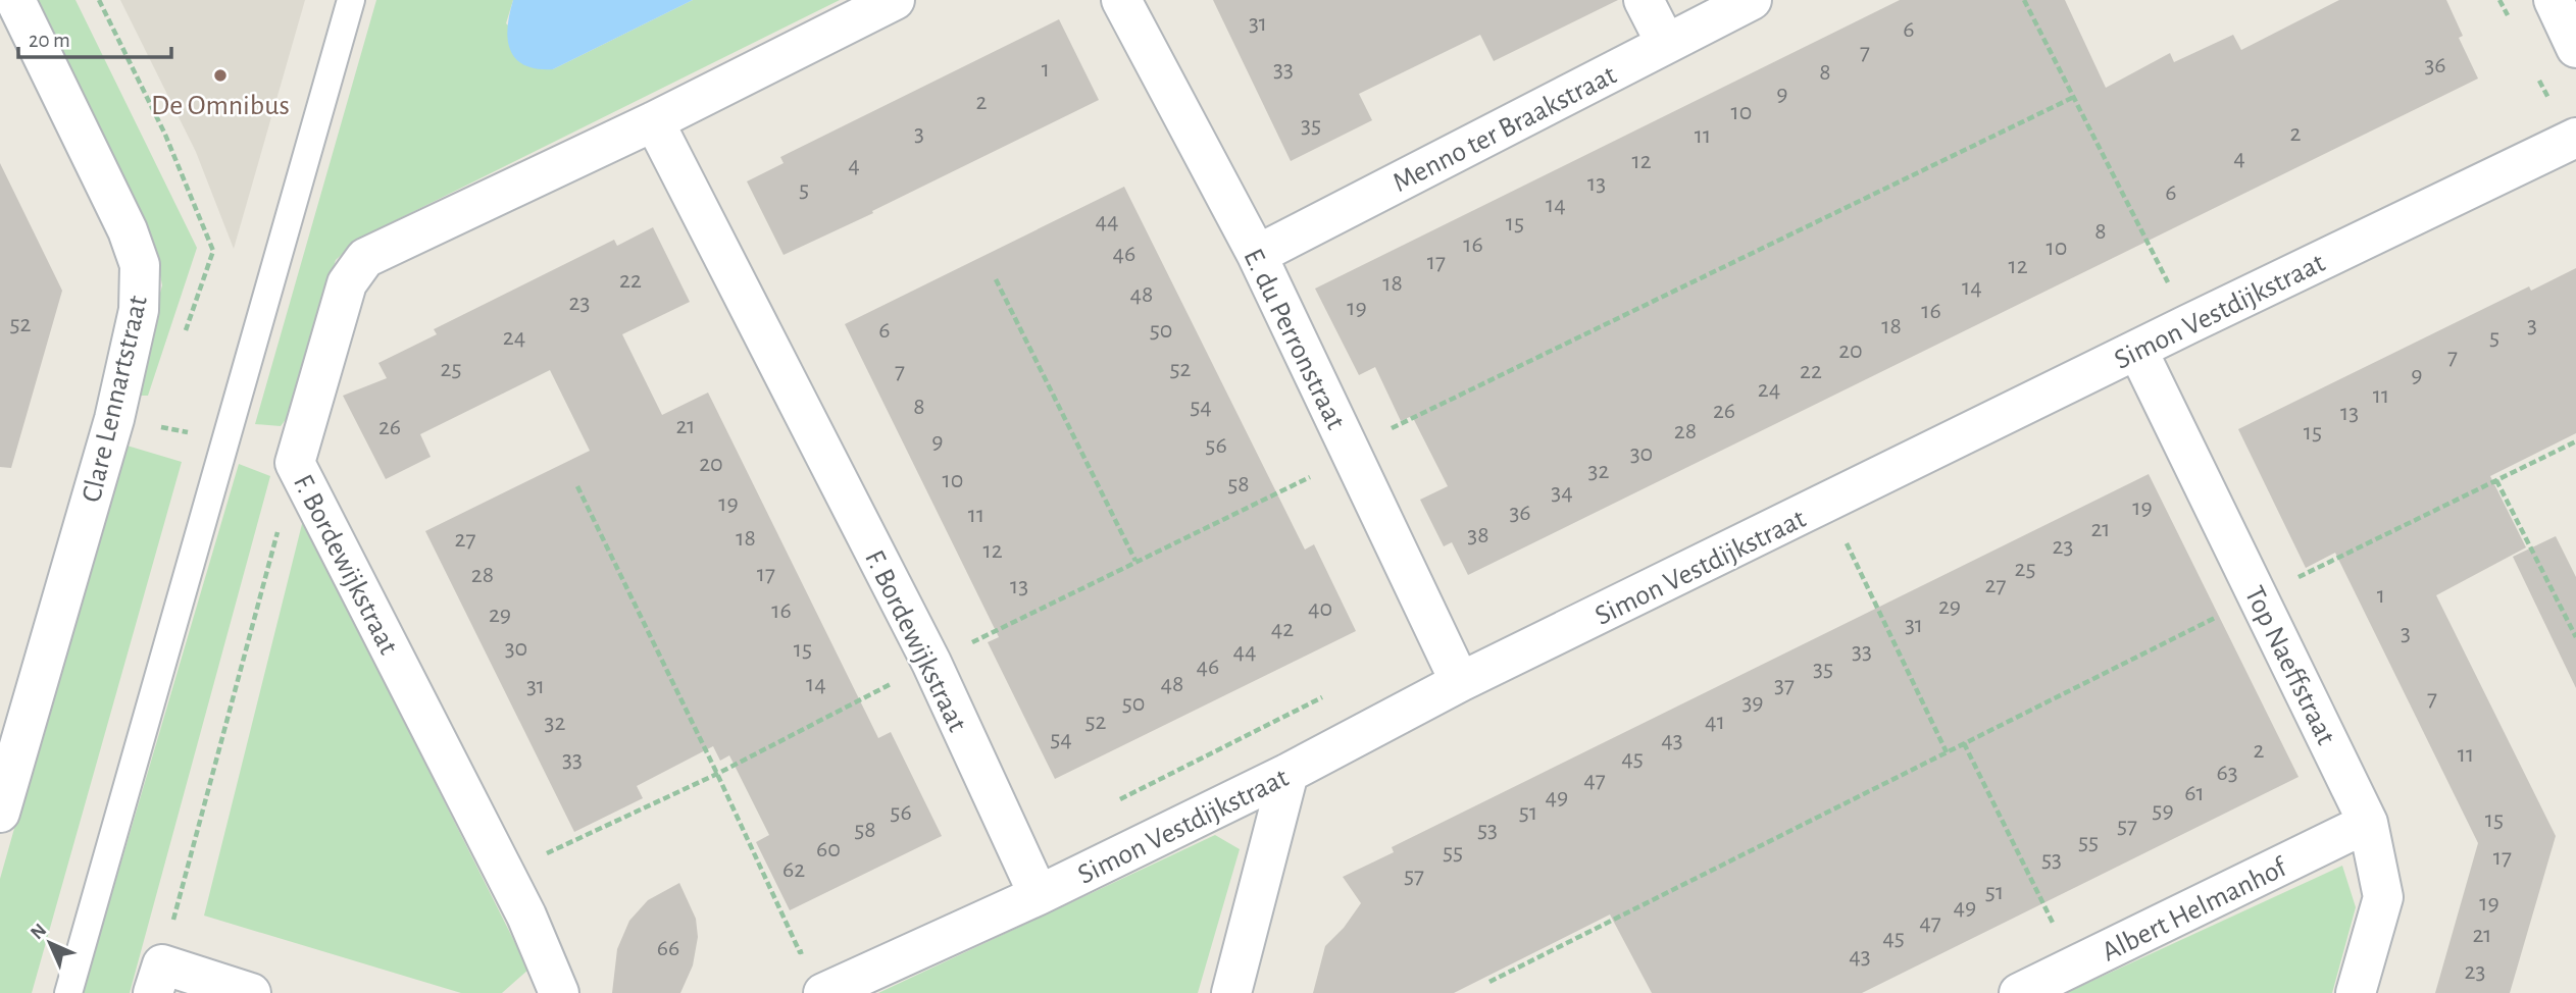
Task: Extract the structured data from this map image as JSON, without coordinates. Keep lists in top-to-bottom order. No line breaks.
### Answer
{"streets":{"street":["Menno ter Braakstraat","Simon Vestdijkstraat","E. du Perronstraat","Clare Lennartstraat","F. Bordewijkstraat","Top Naeffstraat","Albert Helmanhof"]},"crossings":[["Menno ter Braakstraat","E. du Perronstraat"],["Simon Vestdijkstraat","E. du Perronstraat"],["Simon Vestdijkstraat","F. Bordewijkstraat"],["Simon Vestdijkstraat","Top Naeffstraat"],["Top Naeffstraat","Albert Helmanhof"]],"places":["De Omnibus"],"house_numbers":["31","6","7","36","1","33","8","9","2","10","35","3","2","11","4","12","4","13","5","6","14","44","15","8","16","10","46","17","12","22","18","14","48","23","19","16","52","3","18","6","50","24","5","20","7","25","52","7","22","9","24","11","8","54","26","13","21","26","28","15","9","56","30","20","32","10","58","34","19","19","36","11","21","38","18","27","23","12","25","17","28","27","13","1","29","40","16","29","31","42","3","30","15","44","33","46","35","14","48","37","31","7","39","50","52","41","32","54","43","2","11","45","33","63","47","61","49","59","56","51","15","57","58","53","55","60","55","17","53","62","57","51","19","49","47","21","45","66","43","23"],"scale_bar":"20 m","north":"top left"}
